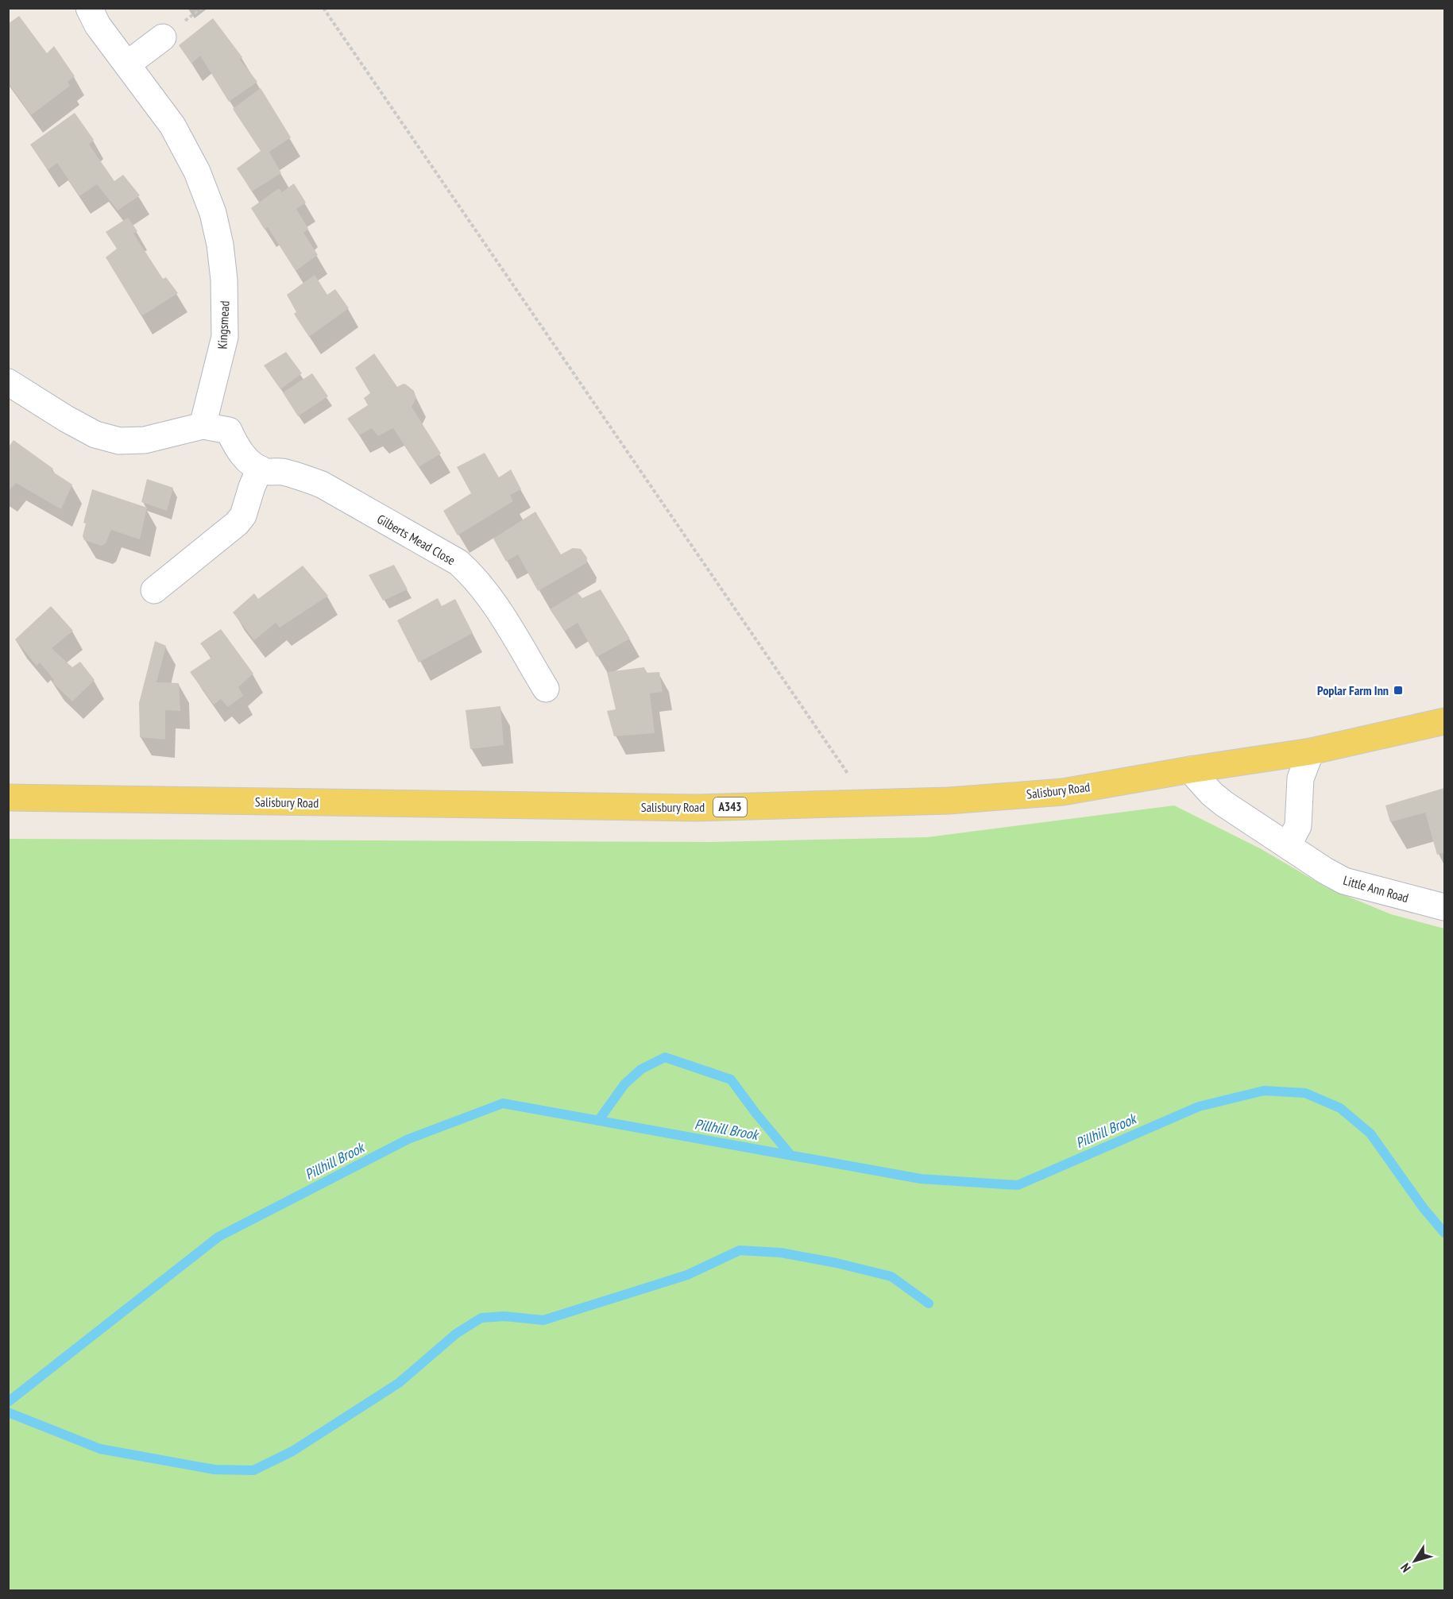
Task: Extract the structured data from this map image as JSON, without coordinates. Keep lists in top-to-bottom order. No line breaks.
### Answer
{"streets":{"main road":["Salisbury Road","A343"],"street":["Kingsmead","Gilberts Mead Close","Little Ann Road"]},"crossings":[["Salisbury Road","Little Ann Road"]],"water":["Pillhill Brook"],"places":{"transit":["Poplar Farm Inn"]},"north":"bottom left"}
